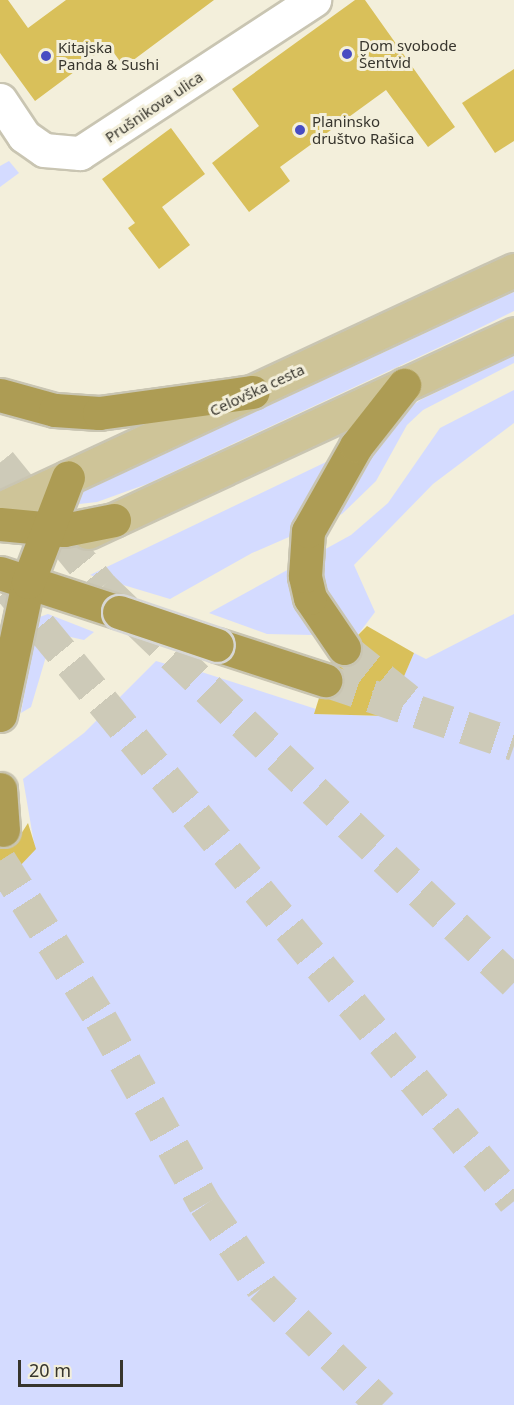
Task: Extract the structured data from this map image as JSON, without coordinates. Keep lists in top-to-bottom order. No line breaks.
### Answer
{"streets":{"main road":["Celovška cesta"],"street":["Prušnikova ulica"]},"places":["Dom svobode Šentvid","Kitajska Panda & Sushi","Planinsko društvo Rašica"],"scale_bar":"20 m"}
